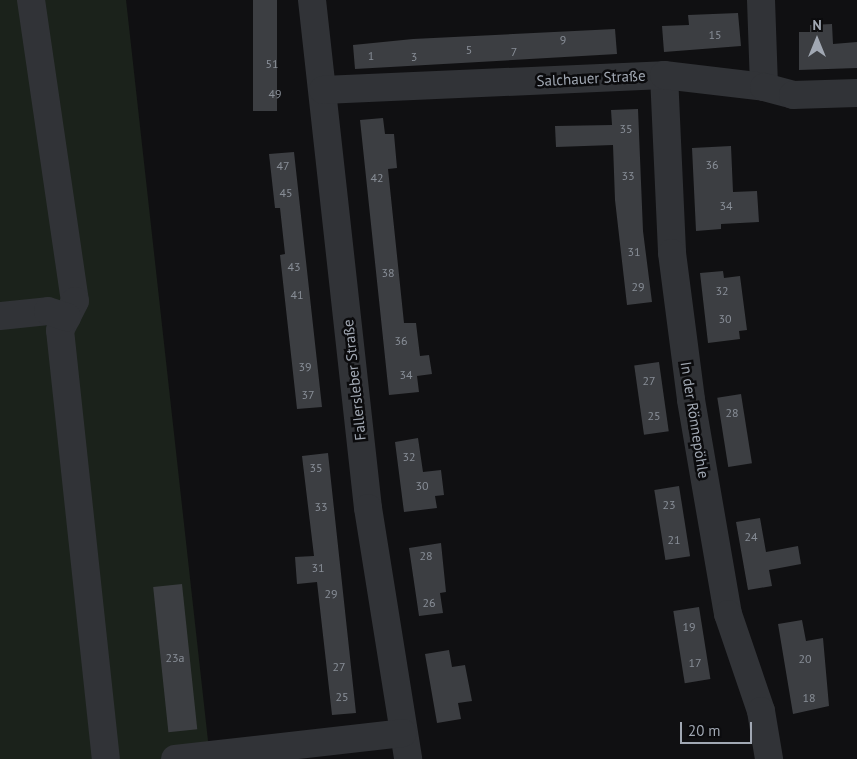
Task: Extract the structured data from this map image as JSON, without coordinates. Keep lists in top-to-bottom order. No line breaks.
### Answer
{"streets":{"street":["Salchauer Straße","Fallersleber Straße","In der Rönnepöhle"]},"crossings":[["Salchauer Straße","Fallersleber Straße"],["Salchauer Straße","In der Rönnepöhle"]],"house_numbers":["15","9","5","7","1","3","51","49","35","36","47","33","42","45","34","31","43","38","29","32","41","30","36","39","34","27","37","28","25","32","35","30","23","33","24","21","28","31","29","26","19","23a","20","17","27","25","18"],"scale_bar":"20 m","north":"top"}
